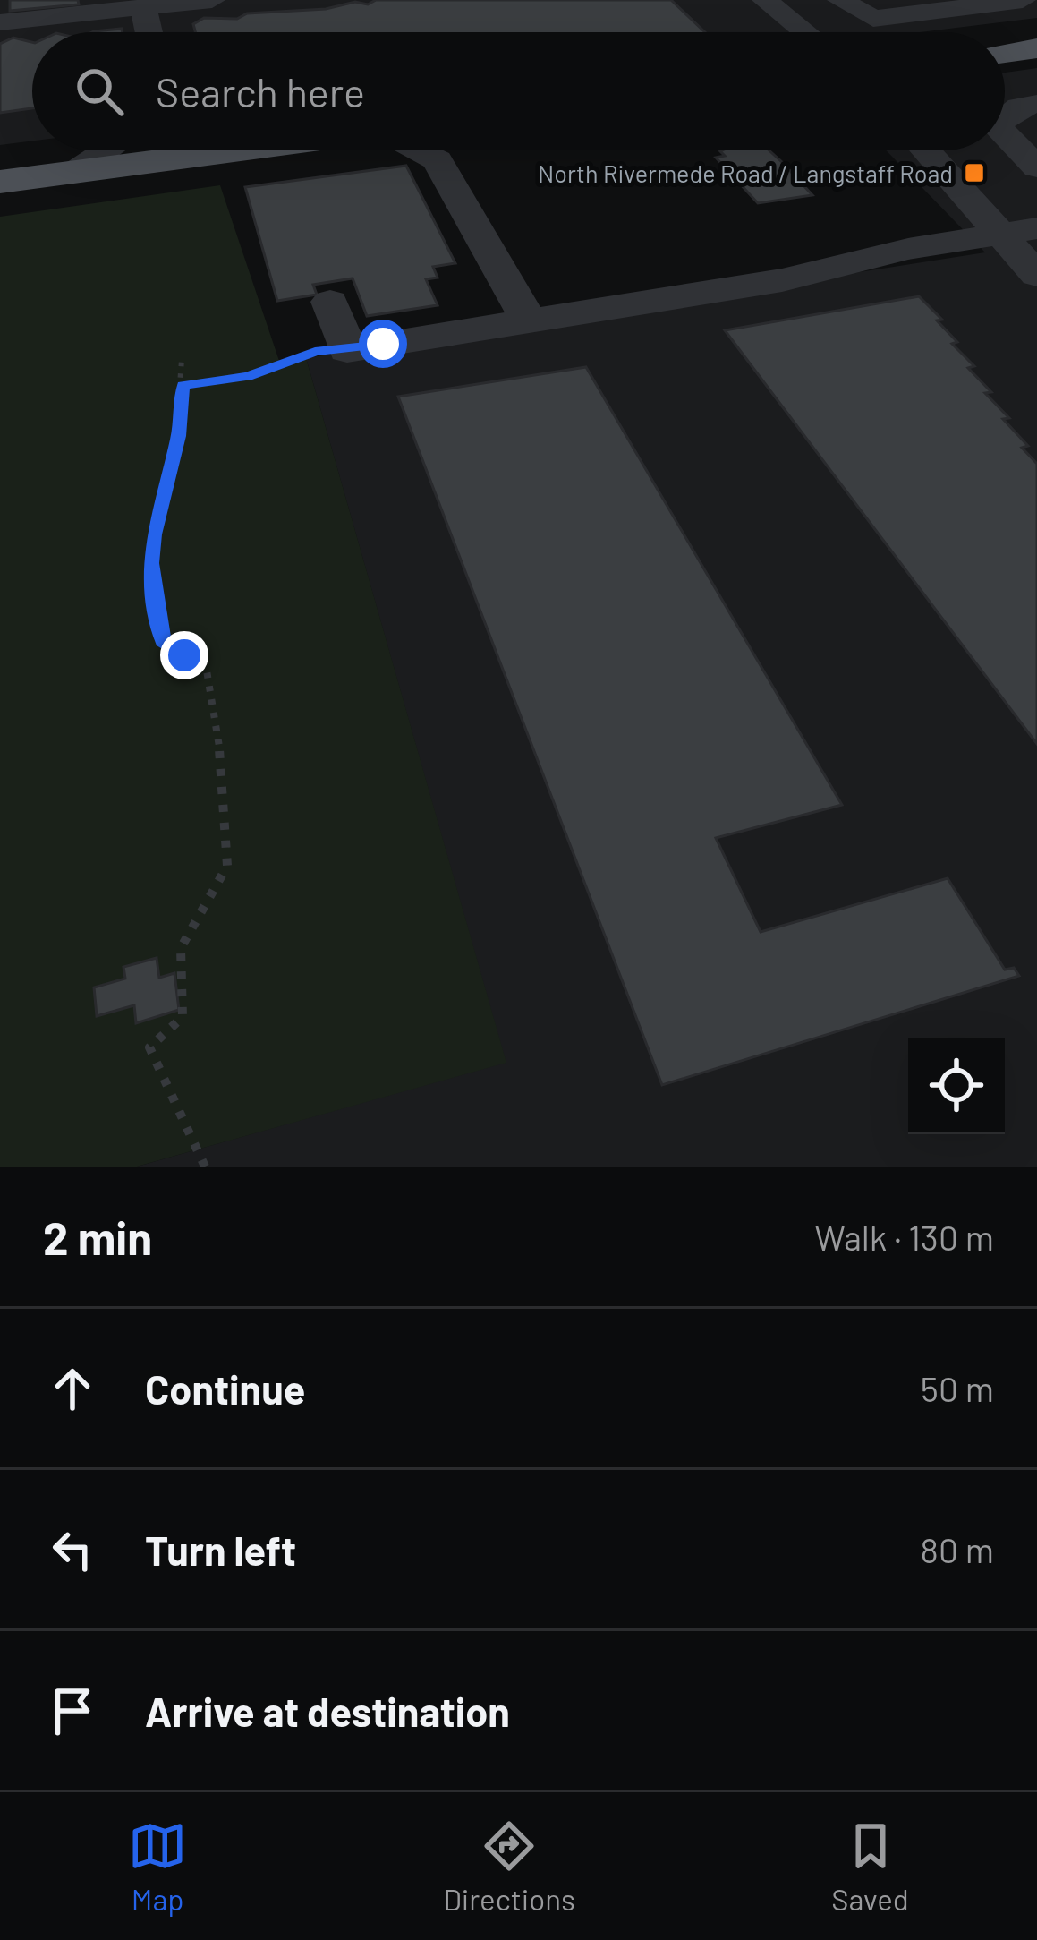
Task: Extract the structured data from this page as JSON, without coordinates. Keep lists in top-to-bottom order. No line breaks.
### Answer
{"places":{"transit":["North Rivermede Road / Langstaff Road"]},"page":{"search":"Search here","heading":["2 min","Walk · 130 m"],"list":[["Continue","50 m"],["Turn left","80 m"],"Arrive at destination"],"nav":["Map","Directions","Saved"]}}
